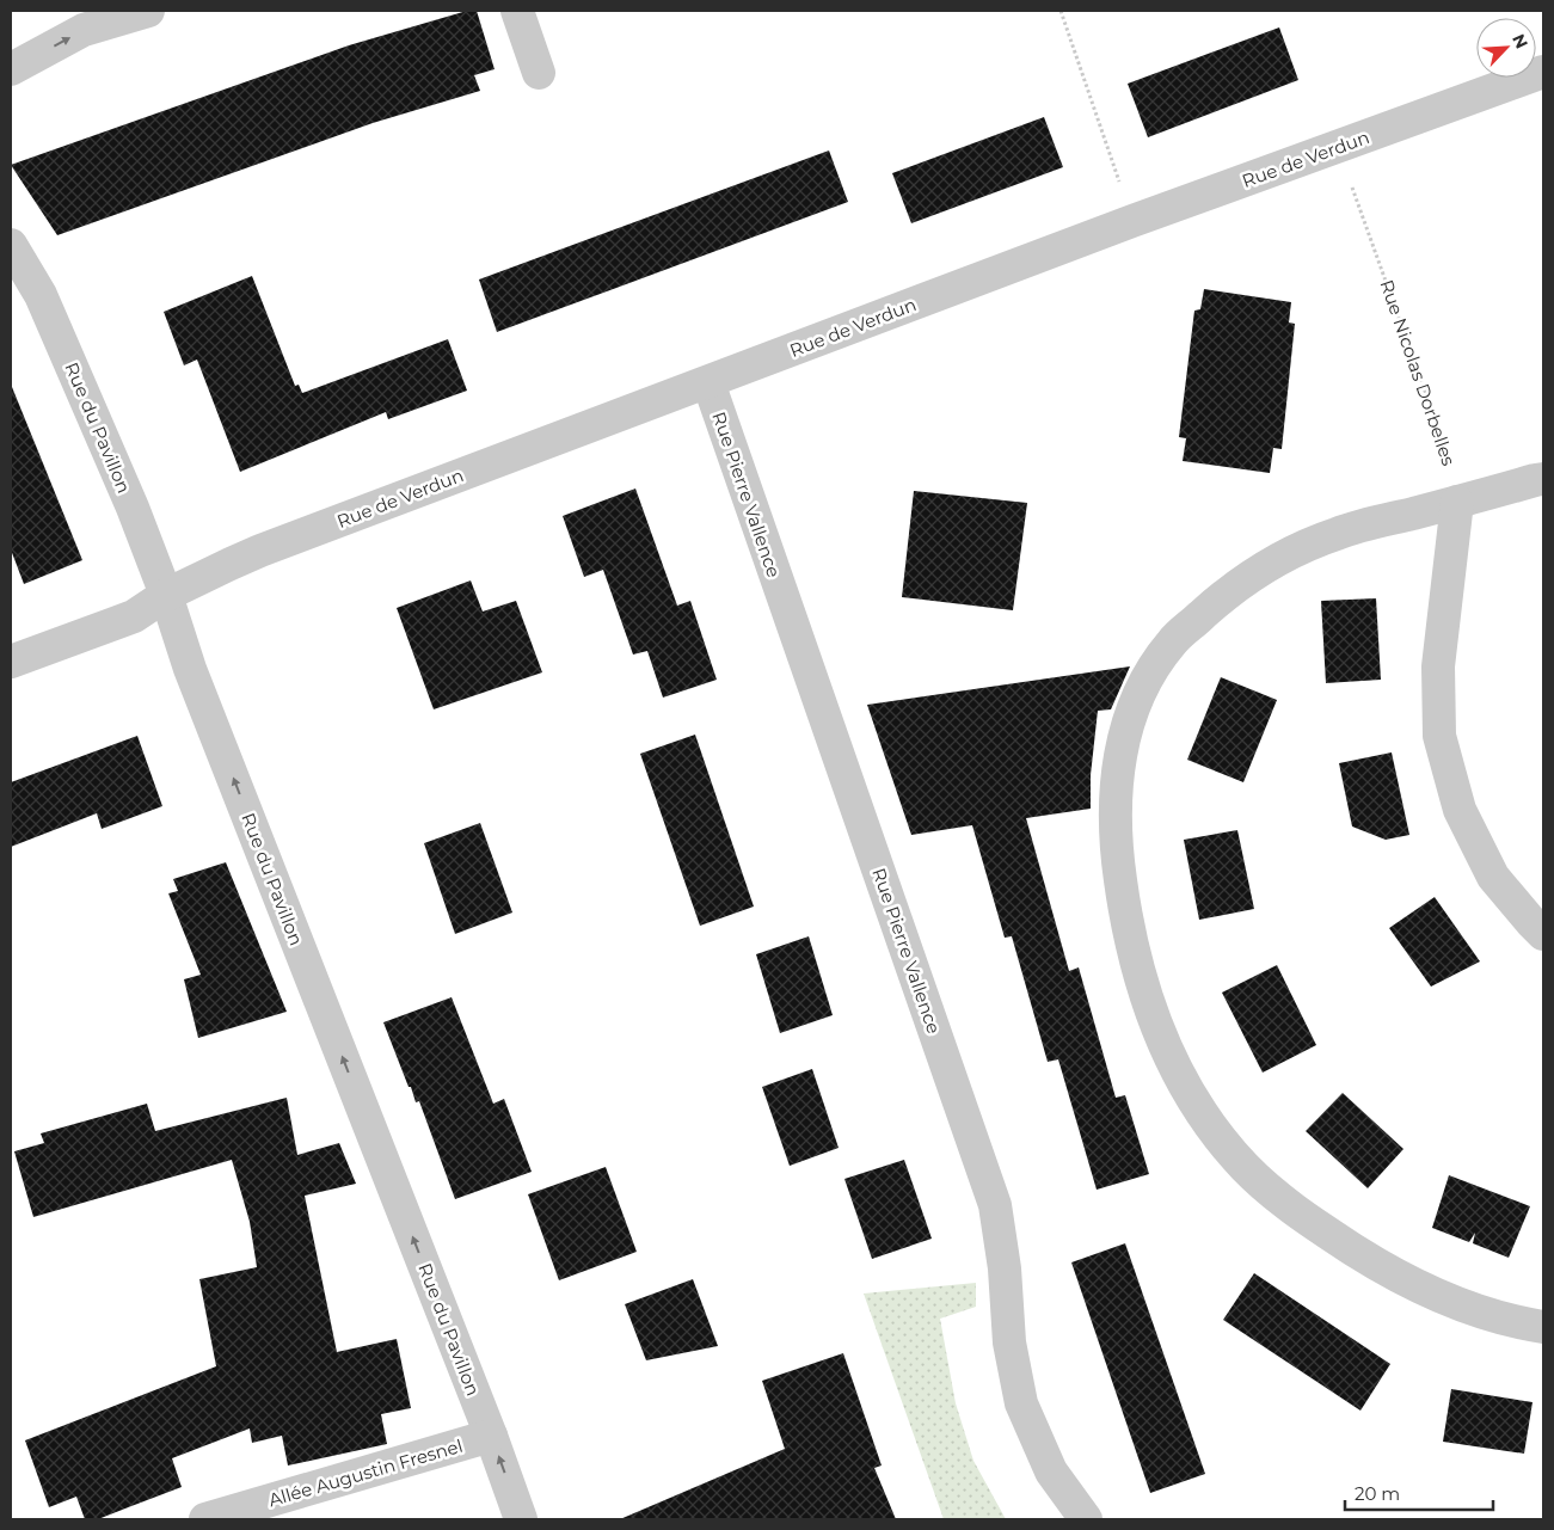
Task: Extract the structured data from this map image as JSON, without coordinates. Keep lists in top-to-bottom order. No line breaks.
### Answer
{"streets":{"street":["Rue de Verdun","Rue du Pavillon","Rue Pierre Vallence","Allée Augustin Fresnel"],"path":["Rue Nicolas Dorbelles"]},"crossings":[["Rue de Verdun","Rue Nicolas Dorbelles"],["Rue de Verdun","Rue du Pavillon"],["Rue de Verdun","Rue Pierre Vallence"],["Rue du Pavillon","Allée Augustin Fresnel"]],"one_way":["Rue du Pavillon"],"scale_bar":"20 m","north":"top right"}
